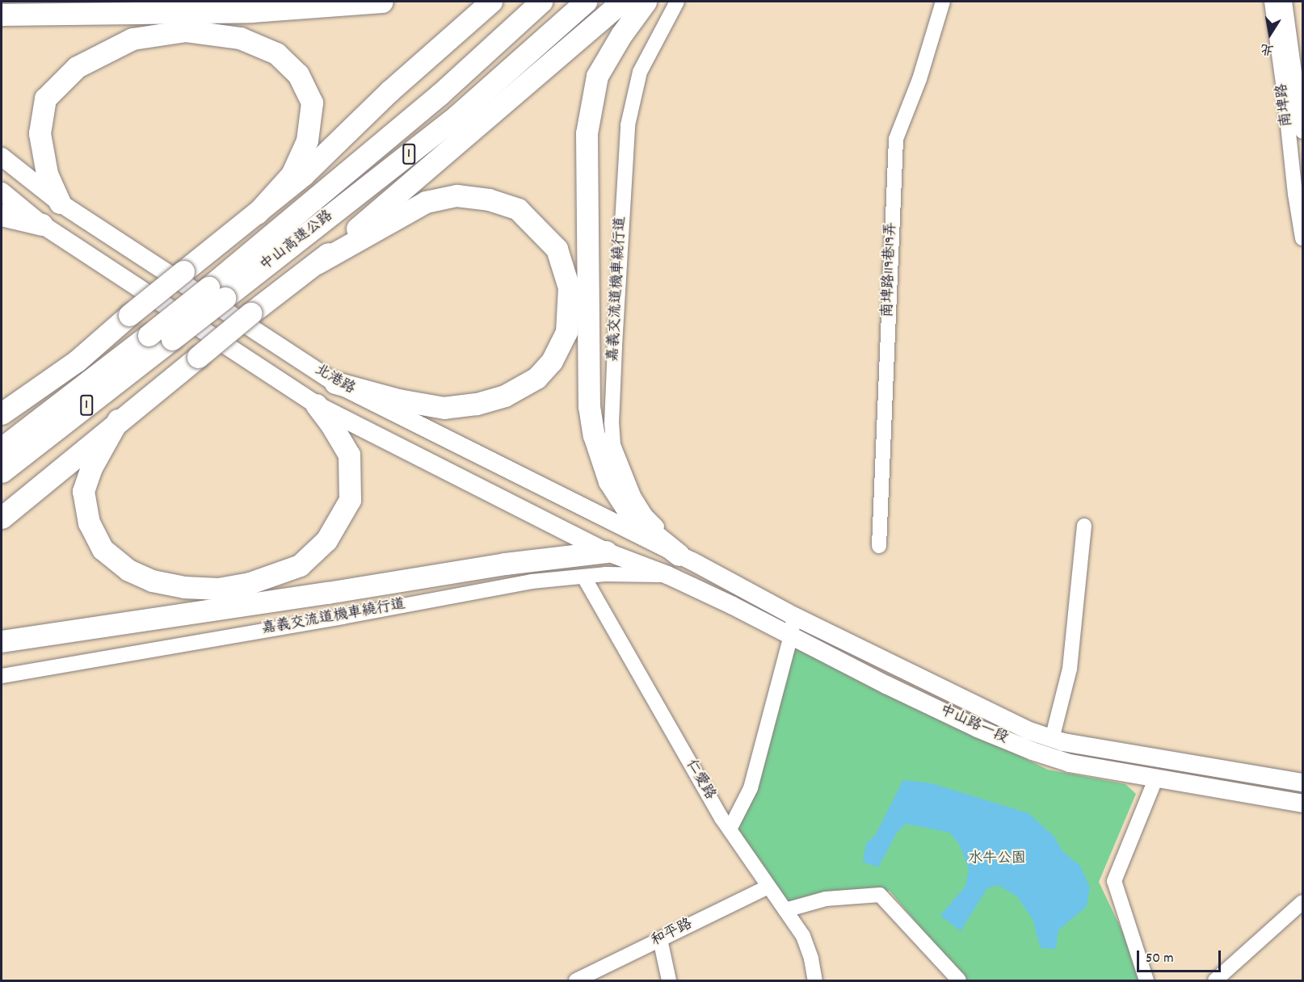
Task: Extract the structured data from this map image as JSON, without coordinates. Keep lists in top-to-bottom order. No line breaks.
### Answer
{"streets":{"highway":["1","中山高速公路"],"main road":["北港路","中山路一段"],"street":["南埤路","南埤路119巷19弄","嘉義交流道機車繞行道","仁愛路","和平路"]},"crossings":[["嘉義交流道機車繞行道","北港路"],["嘉義交流道機車繞行道","中山路一段"],["嘉義交流道機車繞行道","仁愛路"],["北港路","中山路一段"],["仁愛路","和平路"]],"parks":["水牛公園"],"scale_bar":"50 m","north":"bottom"}
